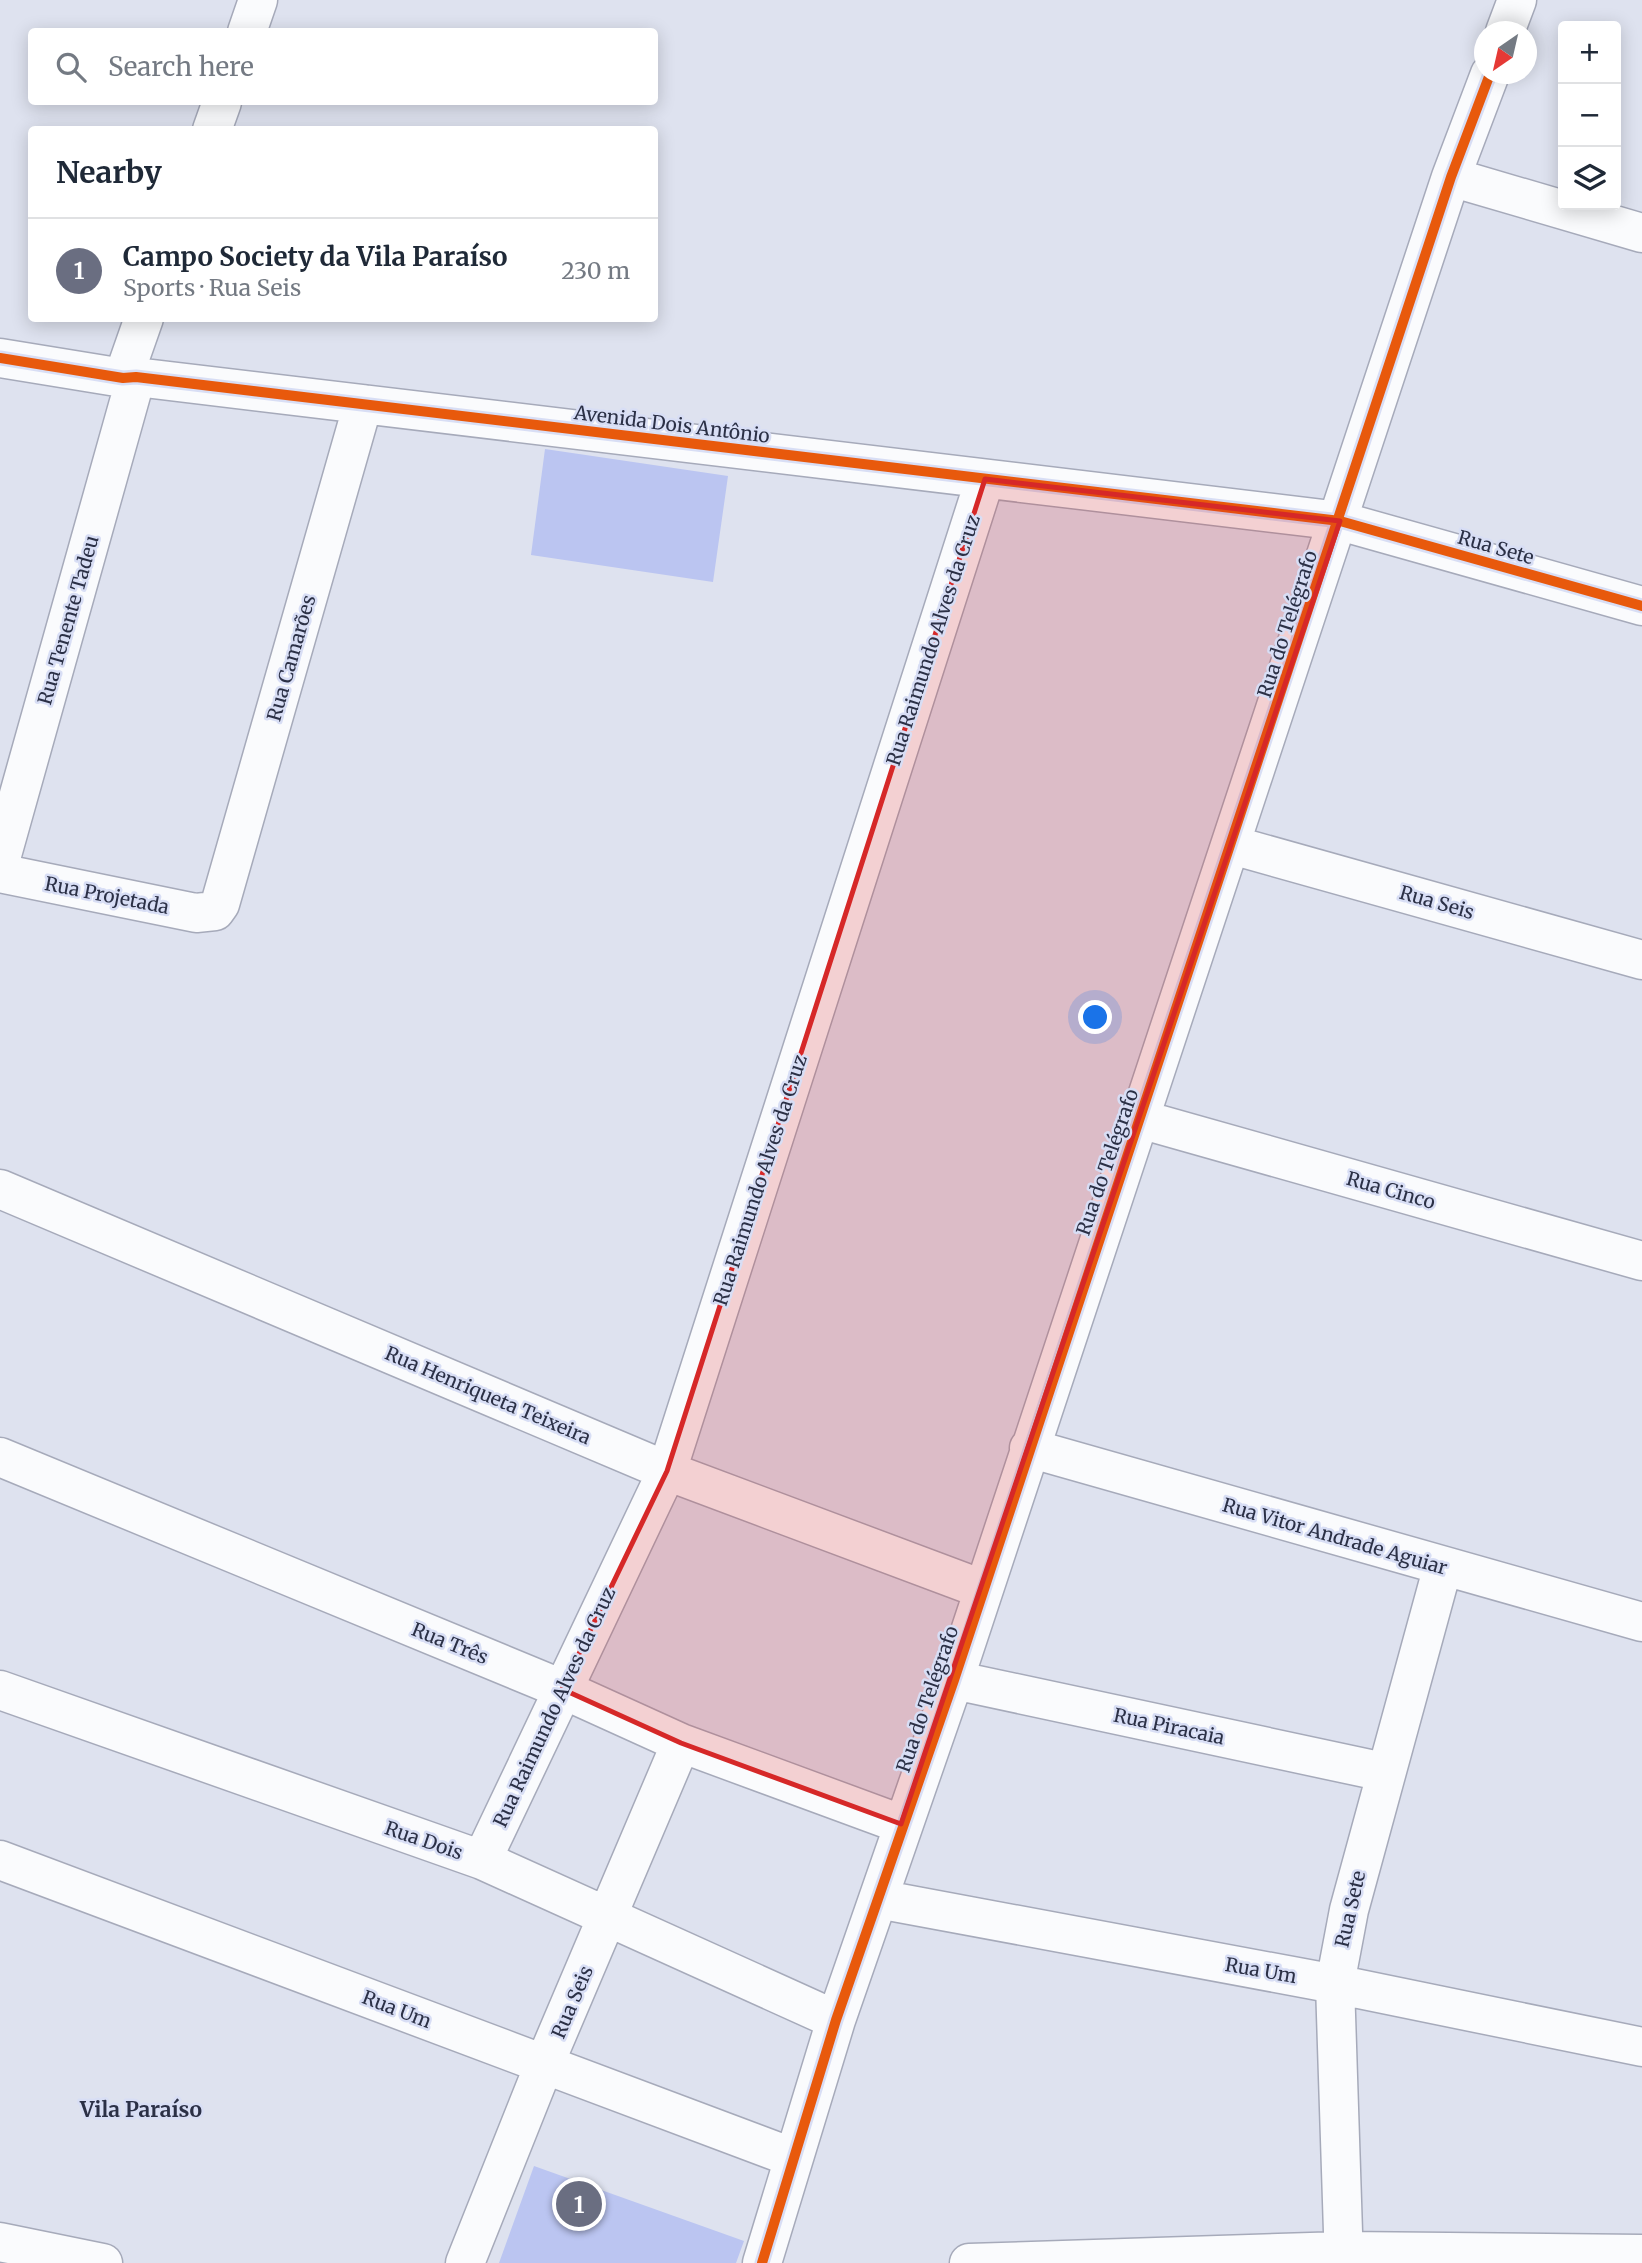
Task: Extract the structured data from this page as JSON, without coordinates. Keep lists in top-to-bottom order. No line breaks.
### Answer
{"streets":{"street":["Avenida Dois Antônio","Rua Sete","Rua Tenente Tadeu","Rua do Telégrafo","Rua Raimundo Alves da Cruz","Rua Camarões","Rua Projetada","Rua Seis","Rua Cinco","Rua Henriqueta Teixeira","Rua Vitor Andrade Aguiar","Rua Três","Rua Piracaia","Rua Dois","Rua Um"]},"crossings":[["Avenida Dois Antônio","Rua Sete"],["Avenida Dois Antônio","Rua Tenente Tadeu"],["Avenida Dois Antônio","Rua do Telégrafo"],["Avenida Dois Antônio","Rua Raimundo Alves da Cruz"],["Avenida Dois Antônio","Rua Camarões"],["Rua Sete","Rua do Telégrafo"],["Rua Sete","Rua Vitor Andrade Aguiar"],["Rua Sete","Rua Piracaia"],["Rua Sete","Rua Um"],["Rua do Telégrafo","Rua Seis"],["Rua do Telégrafo","Rua Cinco"],["Rua do Telégrafo","Rua Henriqueta Teixeira"],["Rua do Telégrafo","Rua Vitor Andrade Aguiar"],["Rua do Telégrafo","Rua Três"],["Rua do Telégrafo","Rua Piracaia"],["Rua do Telégrafo","Rua Dois"],["Rua do Telégrafo","Rua Um"],["Rua Raimundo Alves da Cruz","Rua Henriqueta Teixeira"],["Rua Raimundo Alves da Cruz","Rua Três"],["Rua Raimundo Alves da Cruz","Rua Dois"],["Rua Camarões","Rua Projetada"],["Rua Seis","Rua Três"],["Rua Seis","Rua Dois"],["Rua Seis","Rua Um"]],"districts":["Vila Paraíso"],"north":"bottom left","page":{"map_buttons":["+","−"],"search":"Search here","heading":"Nearby","list":[{"mark":"1","name":"Campo Society da Vila Paraíso","note":"Sports · Rua Seis","value":"230 m"}],"pins":"1"}}
